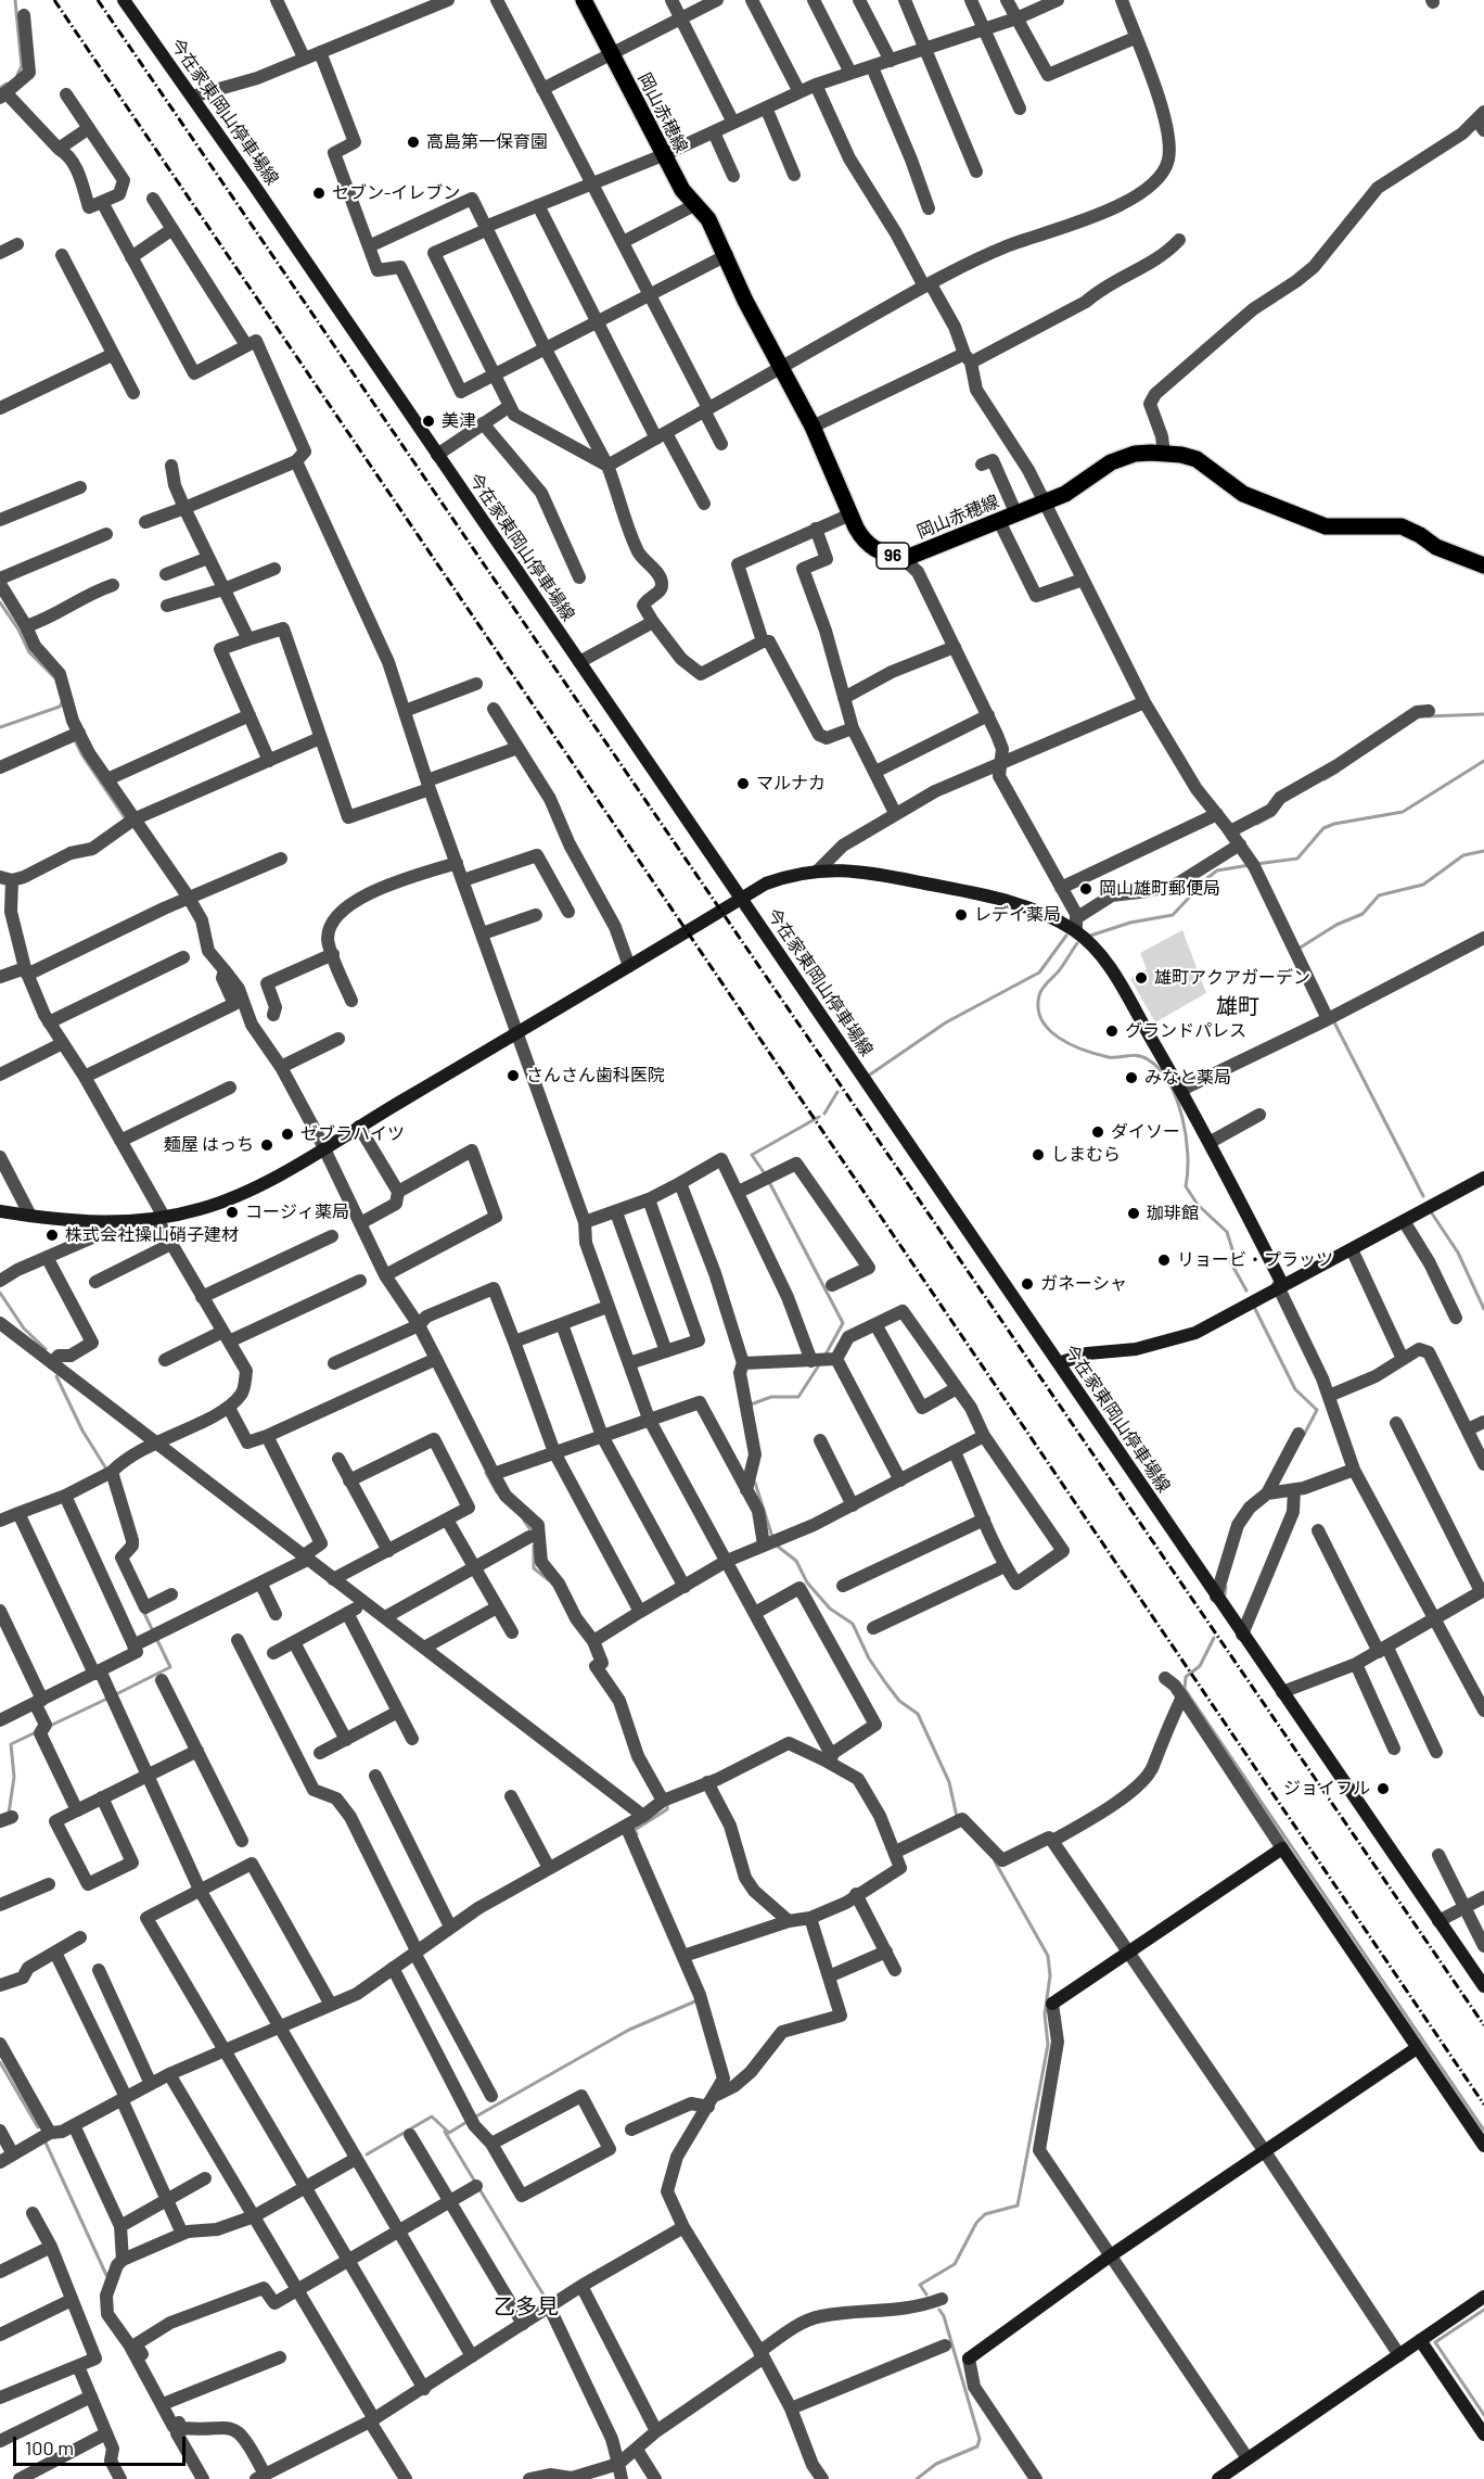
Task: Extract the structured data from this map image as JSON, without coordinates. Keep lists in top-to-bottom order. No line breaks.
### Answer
{"streets":{"main road":["岡山赤穂線","96"],"street":["今在家東岡山停車場線"]},"districts":["雄町","乙多見"],"places":["高島第一保育園","セブン-イレブン","美津","マルナカ","岡山雄町郵便局","レデイ薬局","雄町アクアガーデン","グランドパレス","さんさん歯科医院","みなと薬局","ダイソー","ゼブラハイツ","麺屋 はっち","しまむら","コージィ薬局","珈琲館","株式会社操山硝子建材","リョービ・プラッツ","ガネーシャ","ジョイフル"],"scale_bar":"100 m"}
